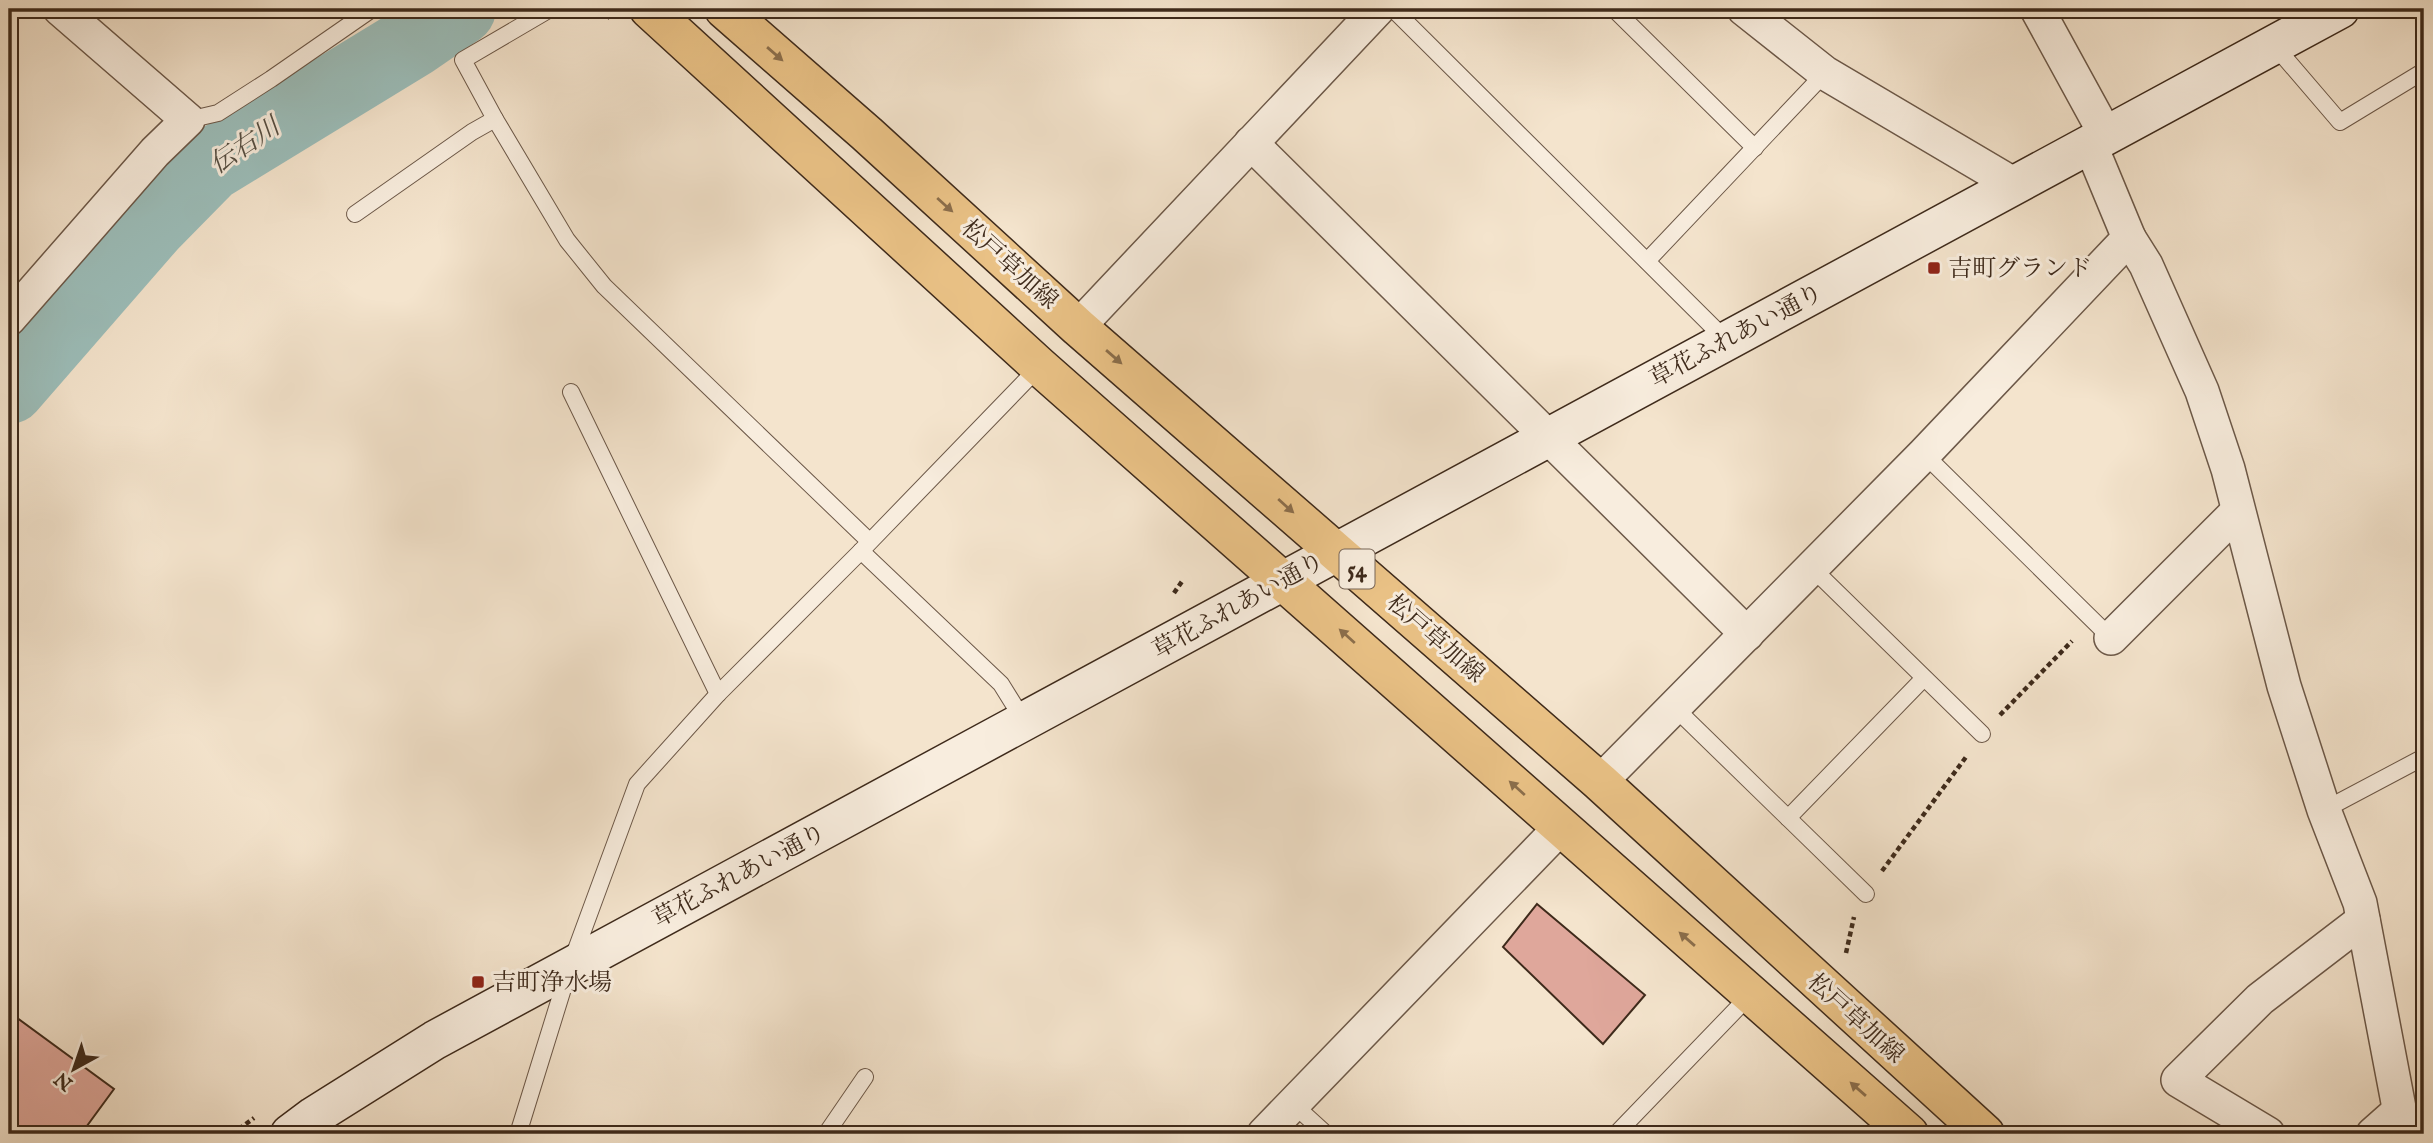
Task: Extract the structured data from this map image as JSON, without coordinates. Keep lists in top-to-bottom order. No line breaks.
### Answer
{"streets":{"main road":["松戸草加線","54"],"street":["草花ふれあい通り"]},"crossings":[["松戸草加線","草花ふれあい通り"],["草花ふれあい通り","54"]],"water":["伝右川"],"places":{"transit":["吉町グランド","吉町浄水場"]},"north":"bottom left"}
